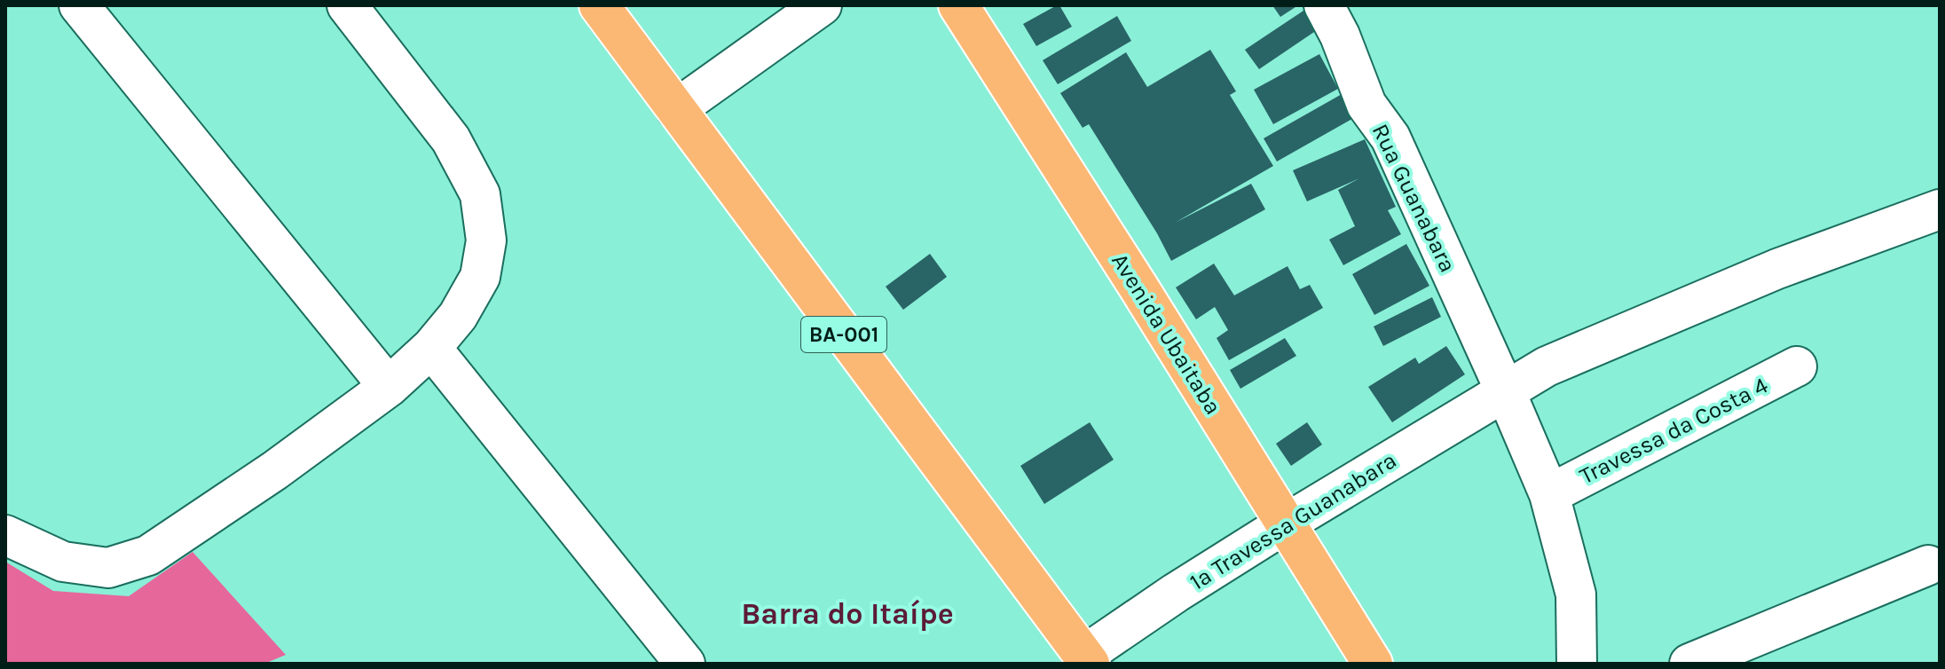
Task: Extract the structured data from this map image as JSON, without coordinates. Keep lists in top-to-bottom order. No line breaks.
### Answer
{"streets":{"main road":["Avenida Ubaitaba","BA-001"],"street":["Rua Guanabara","Travessa da Costa 4","1ª Travessa Guanabara"]},"crossings":[["Rua Guanabara","Travessa da Costa 4"],["Rua Guanabara","1ª Travessa Guanabara"],["Avenida Ubaitaba","1ª Travessa Guanabara"],["BA-001","1ª Travessa Guanabara"]],"districts":["Barra do Itaípe"]}
